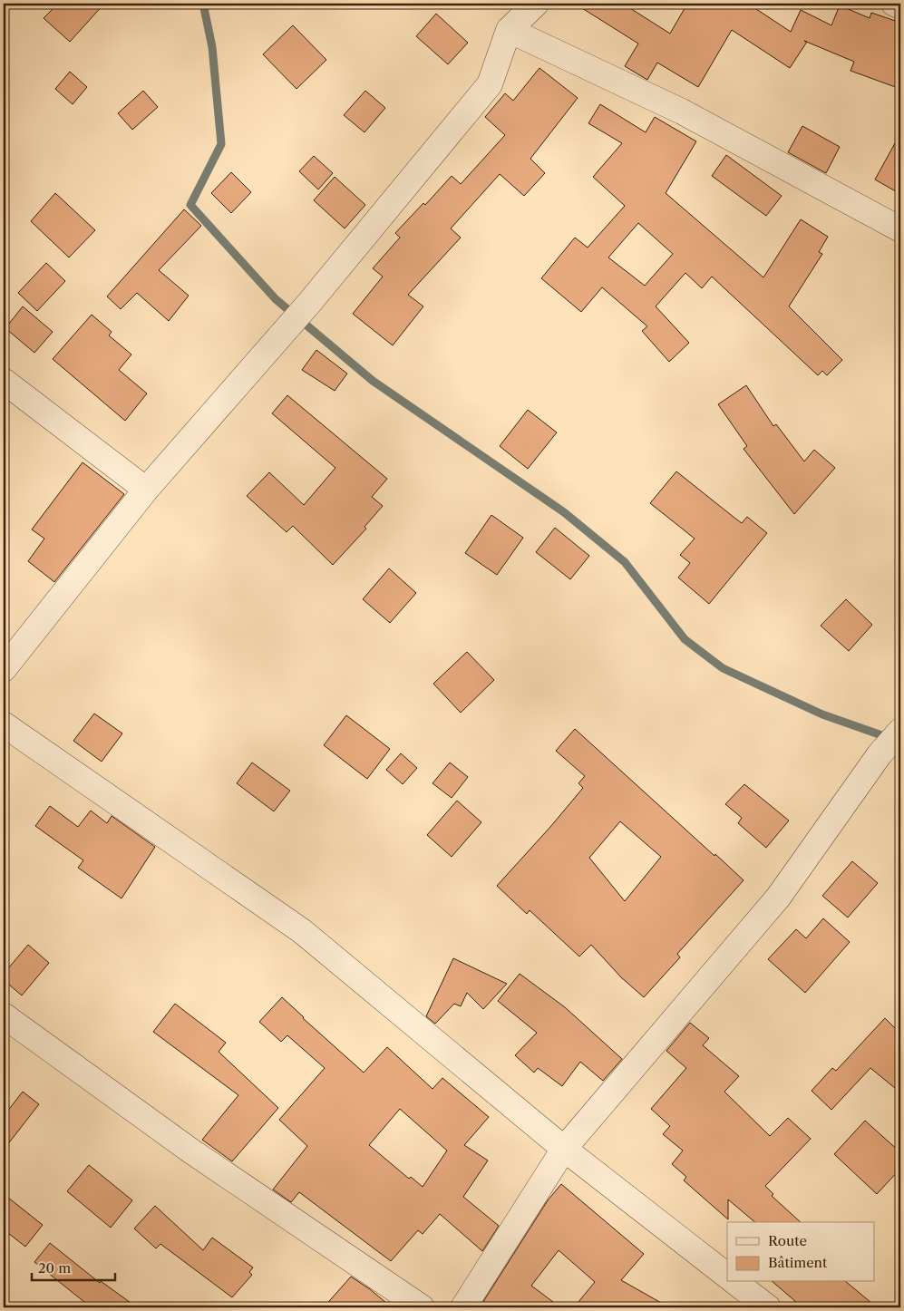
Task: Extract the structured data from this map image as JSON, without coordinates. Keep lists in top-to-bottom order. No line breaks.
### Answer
{"legend":["Route","Bâtiment"],"scale_bar":"20 m"}
